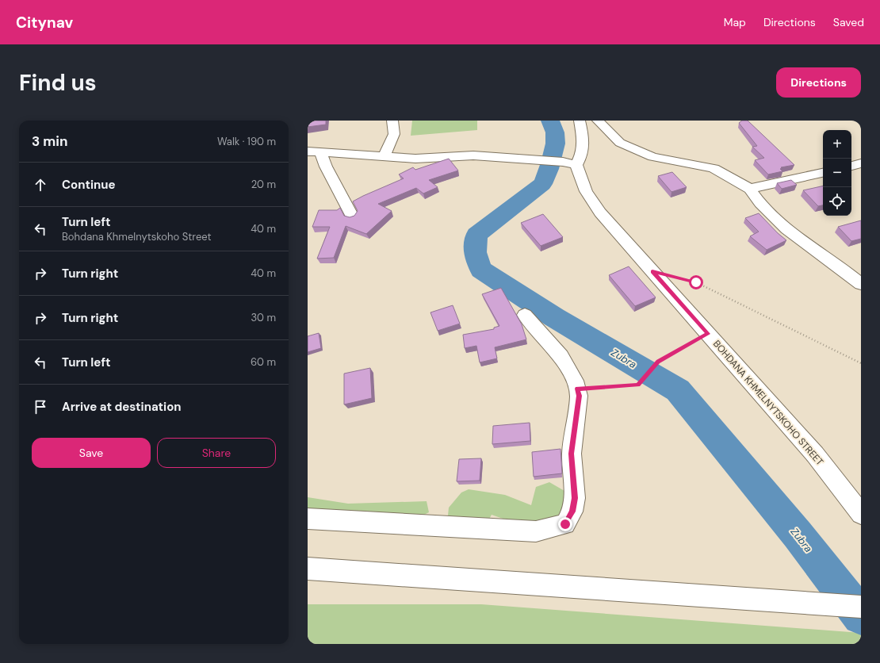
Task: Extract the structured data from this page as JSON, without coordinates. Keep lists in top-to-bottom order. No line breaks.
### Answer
{"streets":{"main road":["BOHDANA KHMELNYTSKOHO STREET"]},"water":["Zubra"],"page":{"header":"Citynav","nav":["Map","Directions","Saved"],"buttons":["Directions",["Save","Share"]],"title":"Find us","heading":["3 min","Walk · 190 m"],"map_buttons":["+","−"],"list":[["Continue","20 m"],["Turn left","Bohdana Khmelnytskoho Street","40 m"],["Turn right","40 m"],["Turn right","30 m"],["Turn left","60 m"],"Arrive at destination"]}}
